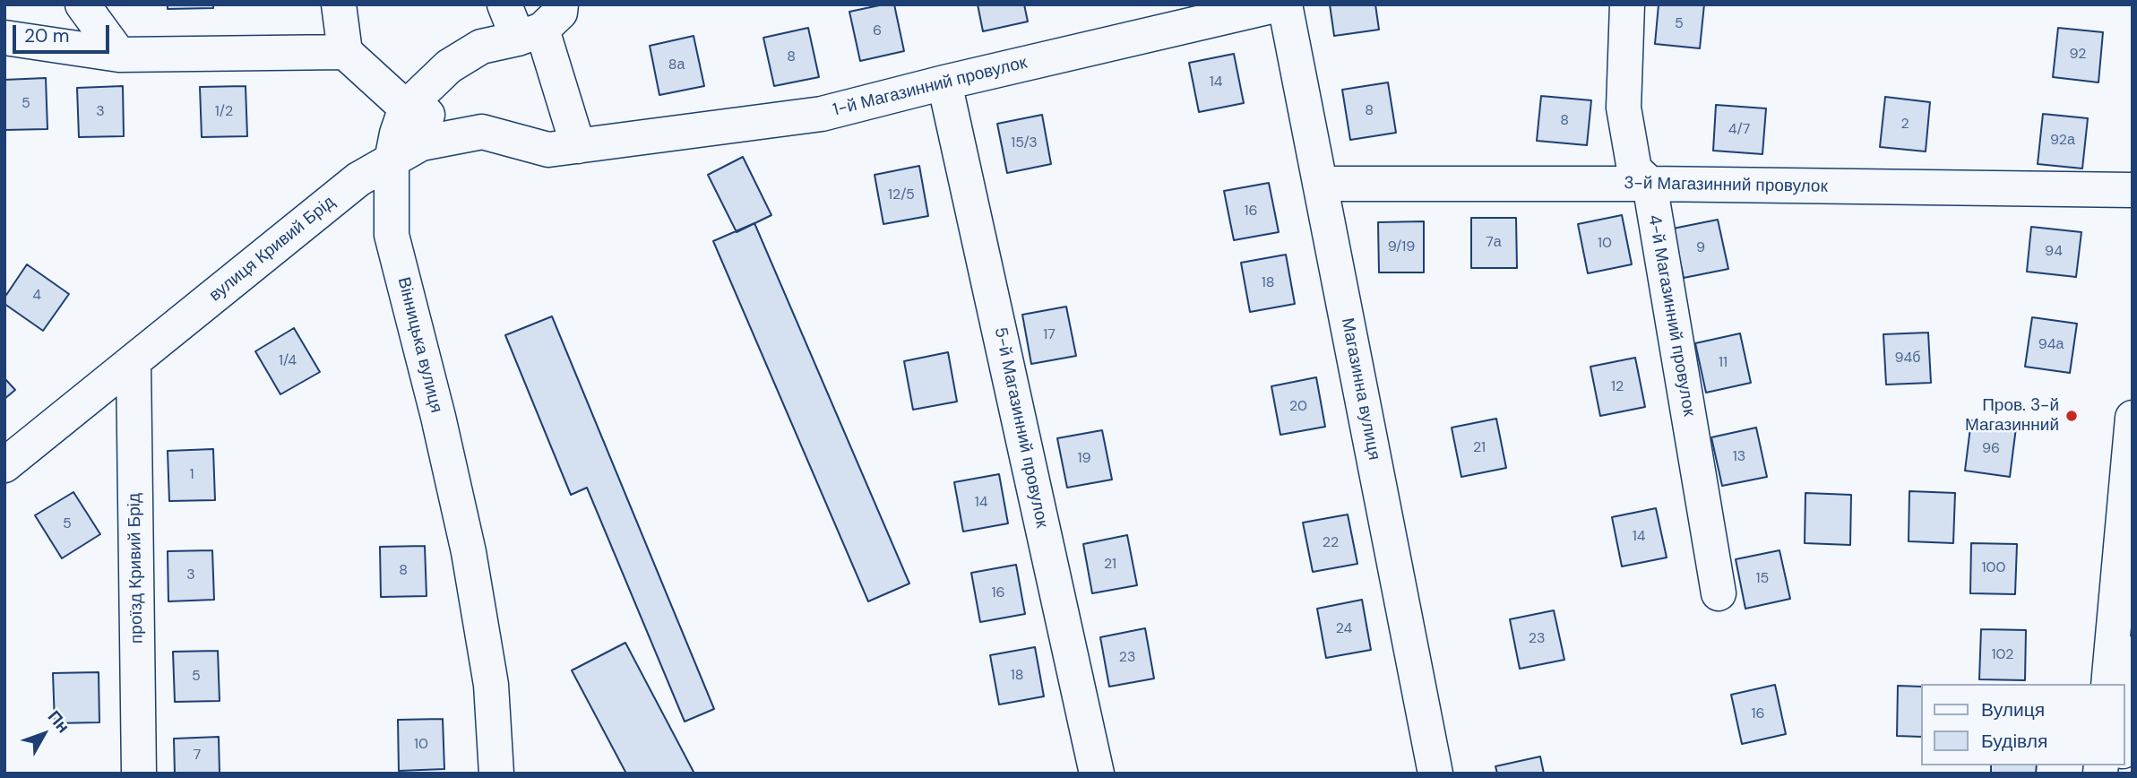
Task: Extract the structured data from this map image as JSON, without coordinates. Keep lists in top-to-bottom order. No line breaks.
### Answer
{"streets":{"street":["1-й Магазинний провулок","3-й Магазинний провулок","вулиця Кривий Брід","4-й Магазинний провулок","Вінницька вулиця","Магазинна вулиця","5-й Магазинний провулок","проїзд Кривий Брід"]},"crossings":[["1-й Магазинний провулок","вулиця Кривий Брід"],["1-й Магазинний провулок","5-й Магазинний провулок"],["3-й Магазинний провулок","4-й Магазинний провулок"],["3-й Магазинний провулок","Магазинна вулиця"],["вулиця Кривий Брід","Вінницька вулиця"],["вулиця Кривий Брід","проїзд Кривий Брід"]],"places":["Пров. 3-й Магазинний"],"house_numbers":["5","6","92","8","8а","14","5","8","3","1/2","8","2","4/7","92а","15/3","12/5","16","7а","10","9/19","9","94","18","4","17","94а","94б","1/4","11","12","20","21","96","13","19","1","14","5","14","22","21","100","8","3","15","16","24","23","102","23","18","5","16","10","7"],"legend":["Вулиця","Будівля"],"scale_bar":"20 m","north":"top right"}
